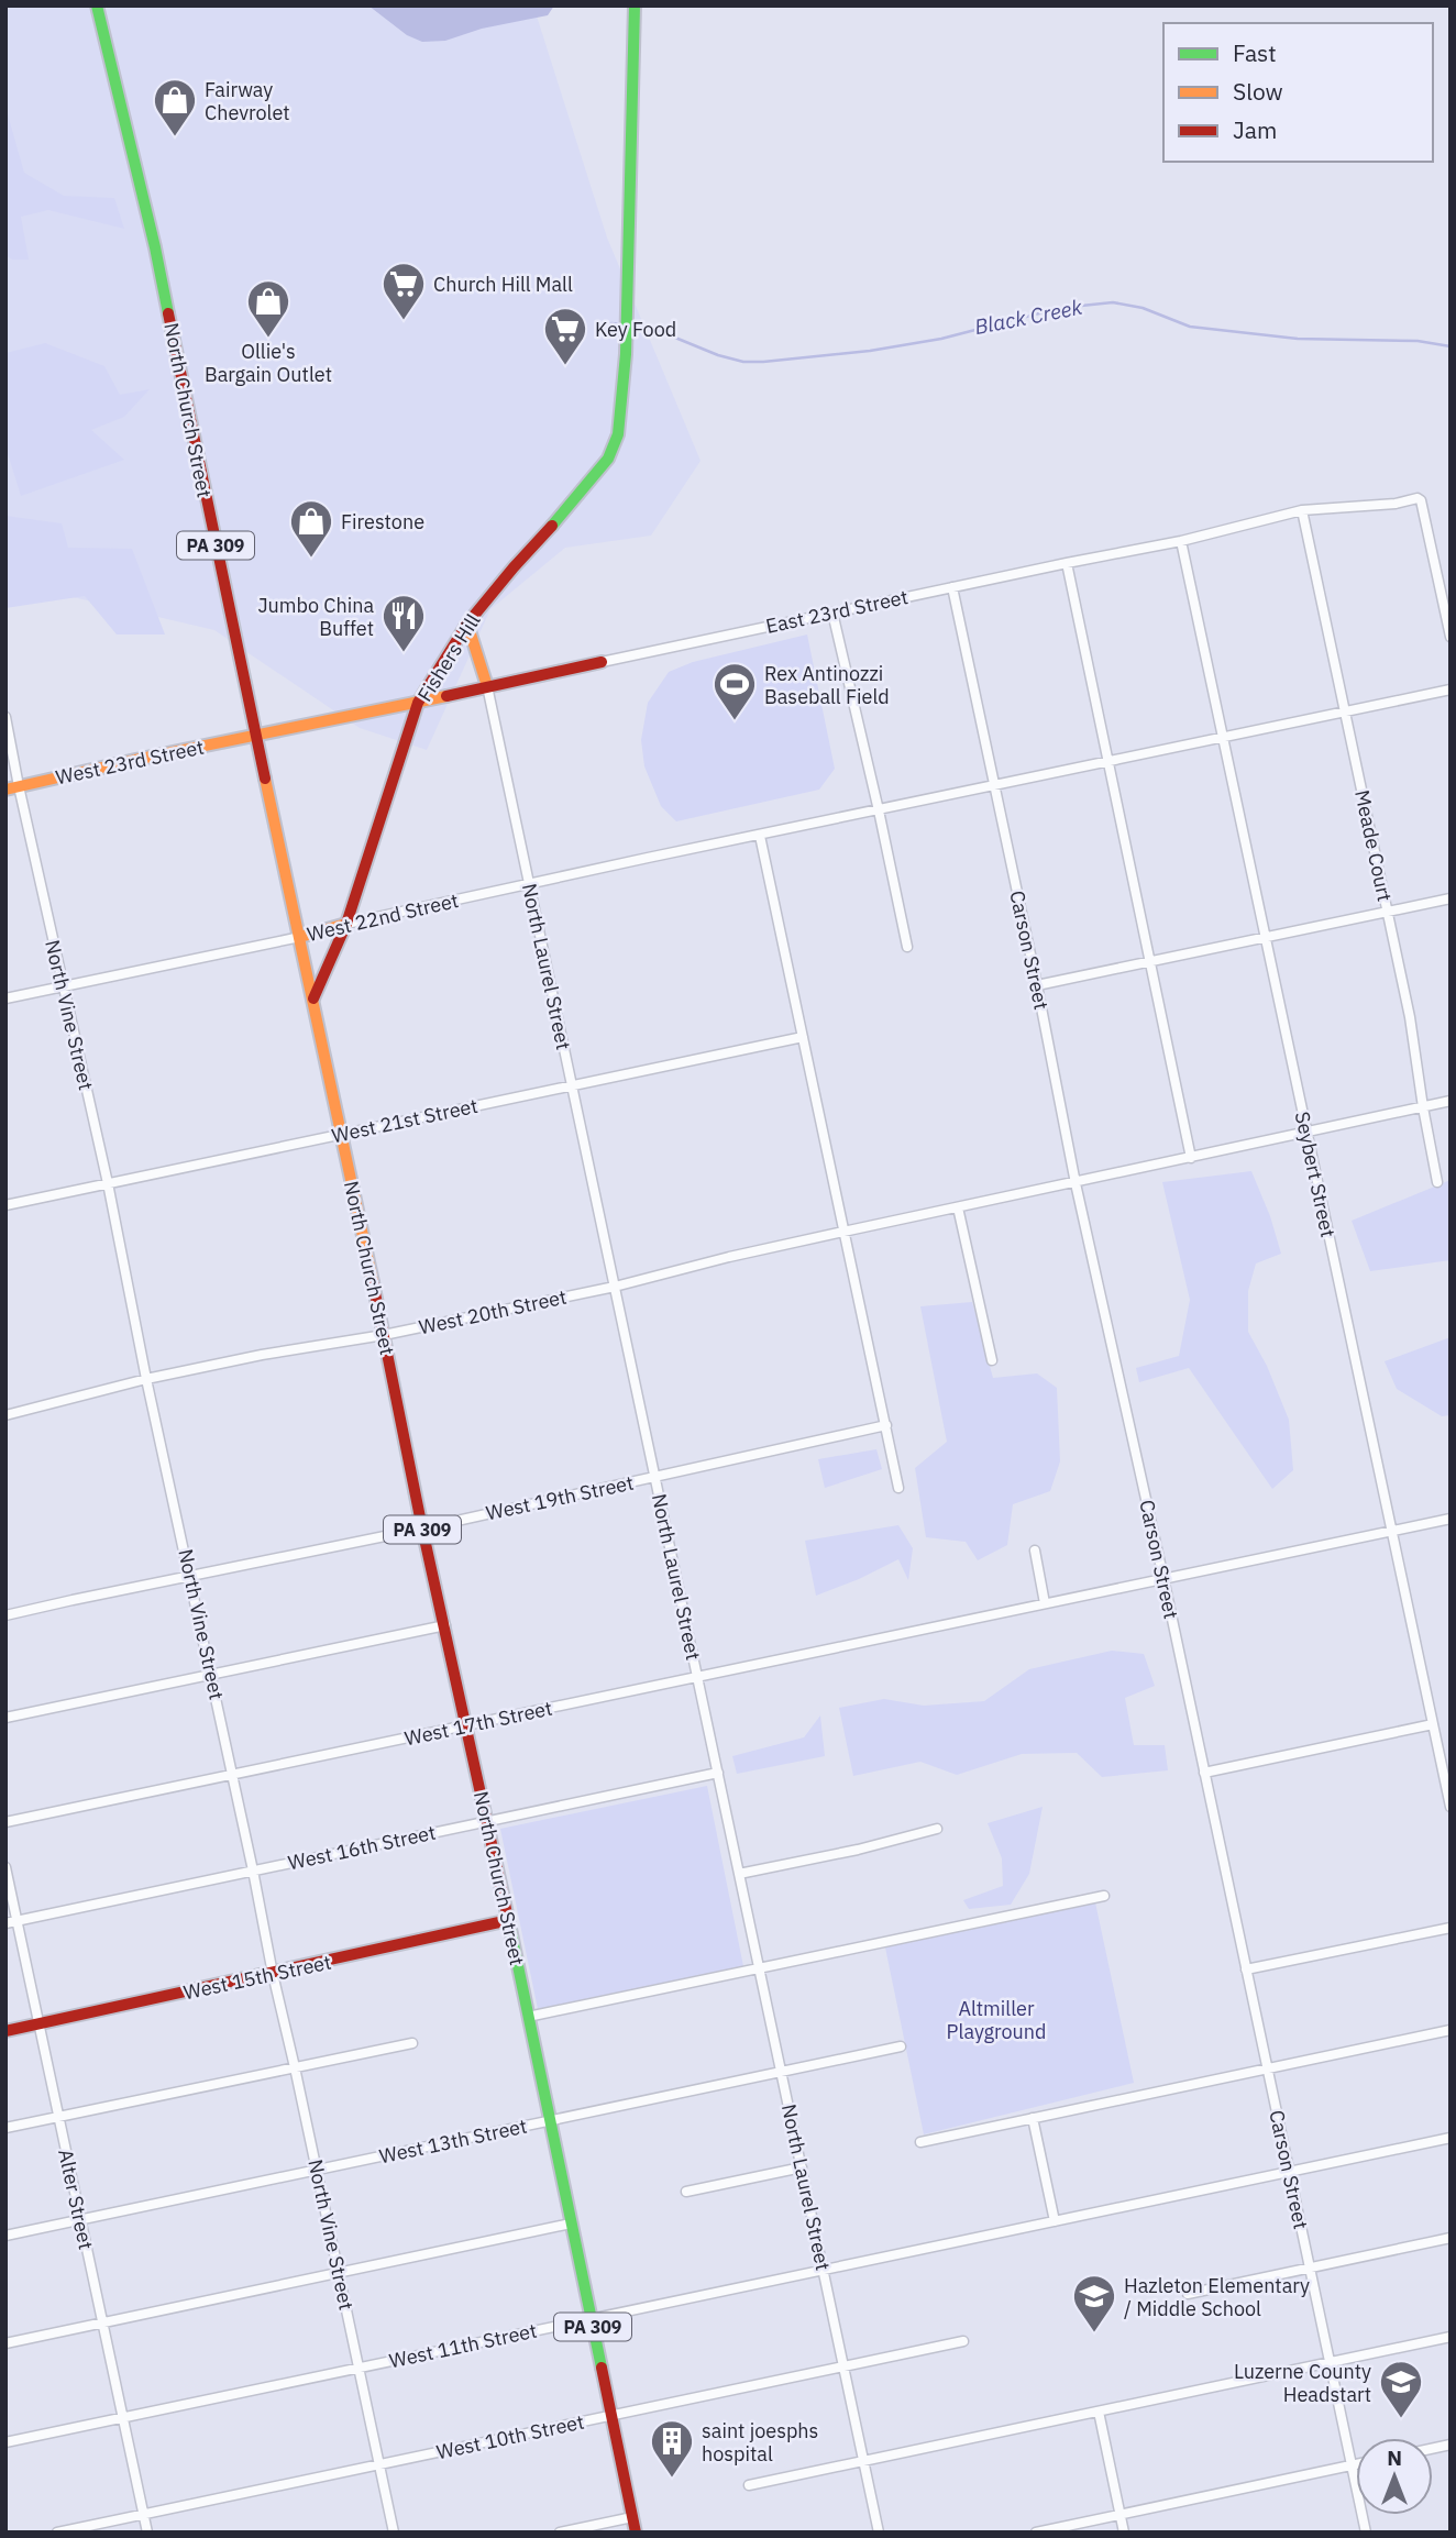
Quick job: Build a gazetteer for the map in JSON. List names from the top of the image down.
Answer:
{
  "streets": {
    "main road": [
      "North Church Street",
      "PA 309",
      "East 23rd Street",
      "Fishers Hill",
      "West 23rd Street",
      "West 22nd Street",
      "North Laurel Street",
      "West 15th Street"
    ],
    "street": [
      "Meade Court",
      "Carson Street",
      "North Vine Street",
      "West 21st Street",
      "Seybert Street",
      "West 20th Street",
      "West 19th Street",
      "West 17th Street",
      "West 16th Street",
      "West 13th Street",
      "Alter Street",
      "West 11th Street",
      "West 10th Street"
    ]
  },
  "crossings": [
    ["North Church Street", "East 23rd Street"],
    ["North Church Street", "Fishers Hill"],
    ["North Church Street", "West 23rd Street"],
    ["North Church Street", "West 22nd Street"],
    ["North Church Street", "West 21st Street"],
    ["North Church Street", "West 20th Street"],
    ["North Church Street", "West 19th Street"],
    ["North Church Street", "West 17th Street"],
    ["North Church Street", "West 16th Street"],
    ["North Church Street", "West 15th Street"],
    ["North Church Street", "West 13th Street"],
    ["North Church Street", "West 11th Street"],
    ["North Church Street", "West 10th Street"],
    ["East 23rd Street", "Fishers Hill"],
    ["East 23rd Street", "West 23rd Street"],
    ["East 23rd Street", "Meade Court"],
    ["East 23rd Street", "Carson Street"],
    ["East 23rd Street", "North Laurel Street"],
    ["East 23rd Street", "Seybert Street"],
    ["Fishers Hill", "West 22nd Street"],
    ["Fishers Hill", "North Laurel Street"],
    ["West 23rd Street", "North Vine Street"],
    ["Meade Court", "West 22nd Street"],
    ["Meade Court", "West 20th Street"],
    ["West 22nd Street", "Carson Street"],
    ["West 22nd Street", "North Laurel Street"],
    ["West 22nd Street", "North Vine Street"],
    ["West 22nd Street", "Seybert Street"],
    ["Carson Street", "West 20th Street"],
    ["Carson Street", "West 17th Street"],
    ["Carson Street", "West 11th Street"],
    ["North Laurel Street", "West 21st Street"],
    ["North Laurel Street", "West 20th Street"],
    ["North Laurel Street", "West 19th Street"],
    ["North Laurel Street", "West 17th Street"],
    ["North Laurel Street", "West 16th Street"],
    ["North Laurel Street", "West 13th Street"],
    ["North Laurel Street", "West 11th Street"],
    ["North Laurel Street", "West 10th Street"],
    ["North Vine Street", "West 21st Street"],
    ["North Vine Street", "West 20th Street"],
    ["North Vine Street", "West 19th Street"],
    ["North Vine Street", "West 17th Street"],
    ["North Vine Street", "West 16th Street"],
    ["North Vine Street", "West 15th Street"],
    ["North Vine Street", "West 13th Street"],
    ["North Vine Street", "West 11th Street"],
    ["North Vine Street", "West 10th Street"],
    ["Seybert Street", "West 20th Street"],
    ["Seybert Street", "West 17th Street"],
    ["West 16th Street", "Alter Street"],
    ["West 15th Street", "Alter Street"],
    ["West 13th Street", "Alter Street"],
    ["Alter Street", "West 11th Street"],
    ["Alter Street", "West 10th Street"]
  ],
  "water": ["Black Creek"],
  "parks": ["Altmiller Playground"],
  "places": {
    "shop": ["Fairway Chevrolet", "Ollie's Bargain Outlet", "Firestone"],
    "supermarket": ["Church Hill Mall", "Key Food"],
    "restaurant": ["Jumbo China Buffet"],
    "sports": ["Rex Antinozzi Baseball Field"],
    "school or university": ["Hazleton Elementary / Middle School", "Luzerne County Headstart"],
    "building": ["saint joesphs hospital"]
  },
  "legend": ["Fast", "Slow", "Jam"],
  "north": "top"
}
